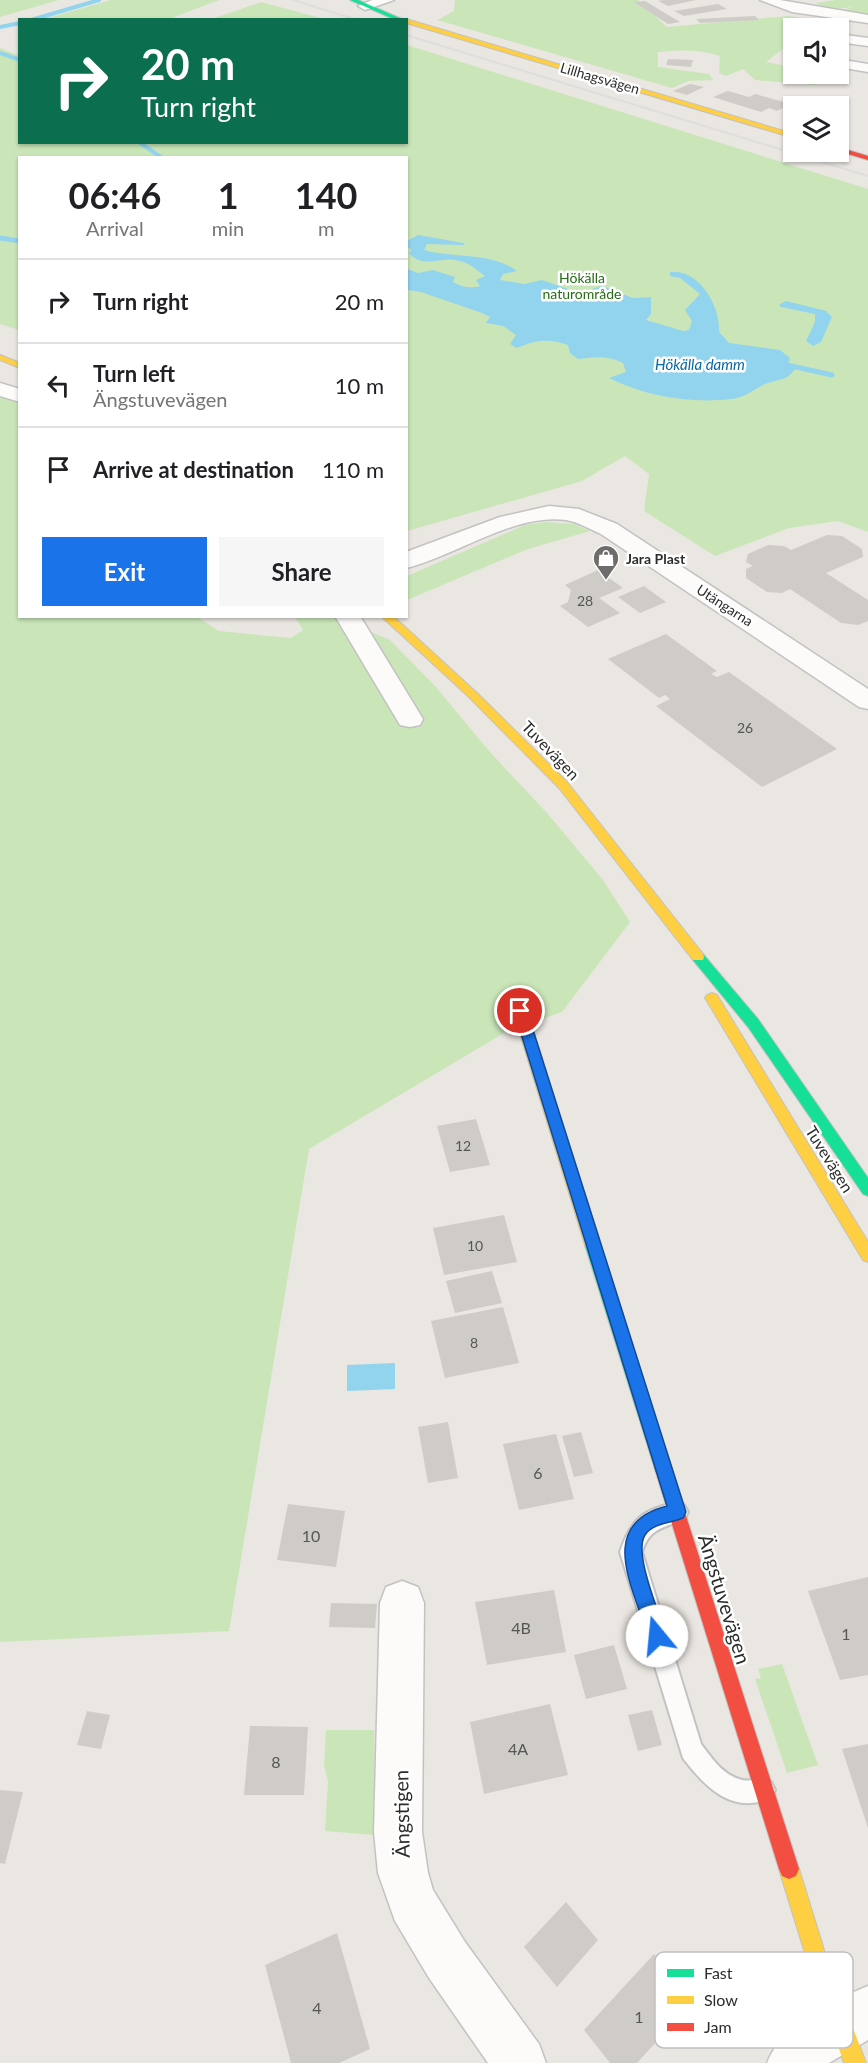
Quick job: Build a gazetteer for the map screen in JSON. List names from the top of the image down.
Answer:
{
  "streets": {
    "street": [
      "Lillhagsvägen",
      "Utängarna",
      "Tuvevägen",
      "Ängstuvevägen",
      "Ängstigen"
    ]
  },
  "water": ["Hökälla damm"],
  "parks": ["Hökälla naturområde"],
  "places": {
    "shop": ["Jara Plast"]
  },
  "house_numbers": [
    "28",
    "26",
    "12",
    "10",
    "8",
    "6",
    "10",
    "4B",
    "1",
    "4A",
    "8",
    "4",
    "1"
  ],
  "legend": ["Fast", "Slow", "Jam"],
  "page": {
    "turn": ["20 m", "Turn right"],
    "eta": [
      "06:46",
      "Arrival",
      "1",
      "min",
      "140",
      "m"
    ],
    "list": [
      {
        "name": "Turn right",
        "value": "20 m"
      },
      {
        "name": "Turn left",
        "note": "Ängstuvevägen",
        "value": "10 m"
      },
      {
        "name": "Arrive at destination",
        "value": "110 m"
      }
    ],
    "buttons": ["Exit", "Share"]
  }
}
